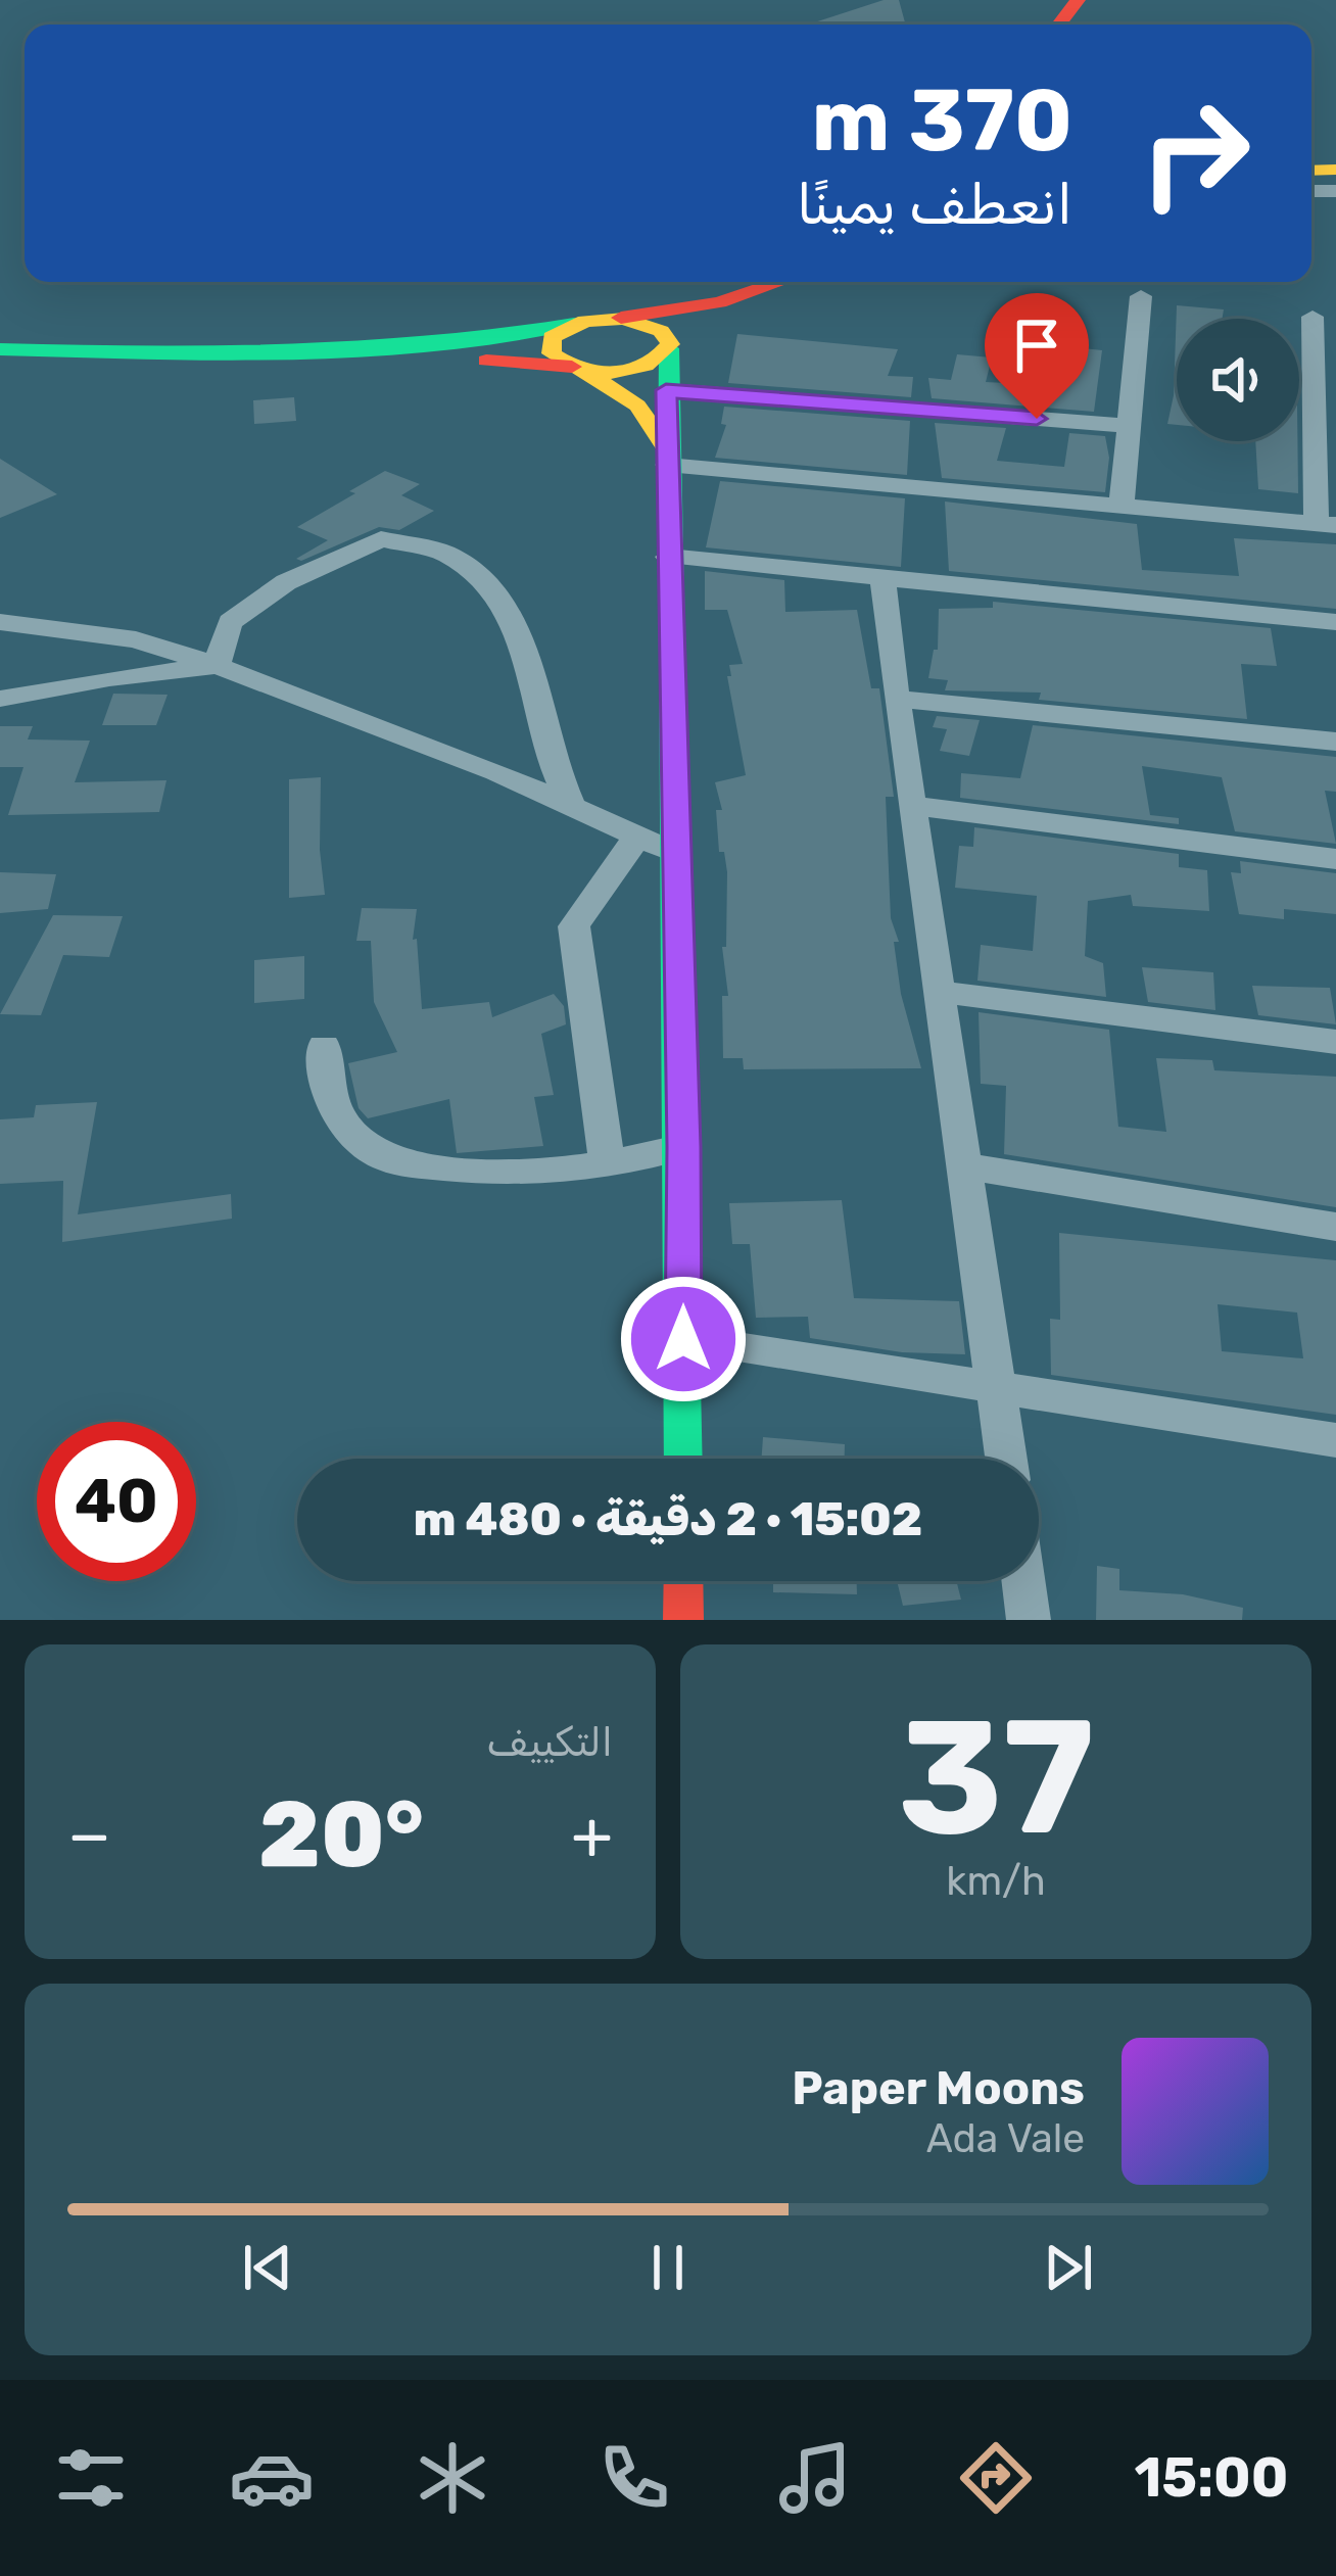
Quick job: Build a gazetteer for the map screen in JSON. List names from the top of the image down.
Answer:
{
  "page": {
    "turn": ["370 m", "انعطف يمينًا"],
    "limit": "40",
    "trip": "15:02 · 2 دقيقة · 480 m",
    "tile": [
      ["37", "km/h"],
      "التكييف"
    ],
    "heat": ["−", "20°", "+"],
    "song": ["Paper Moons", "Ada Vale"],
    "tabs": "15:00"
  }
}
